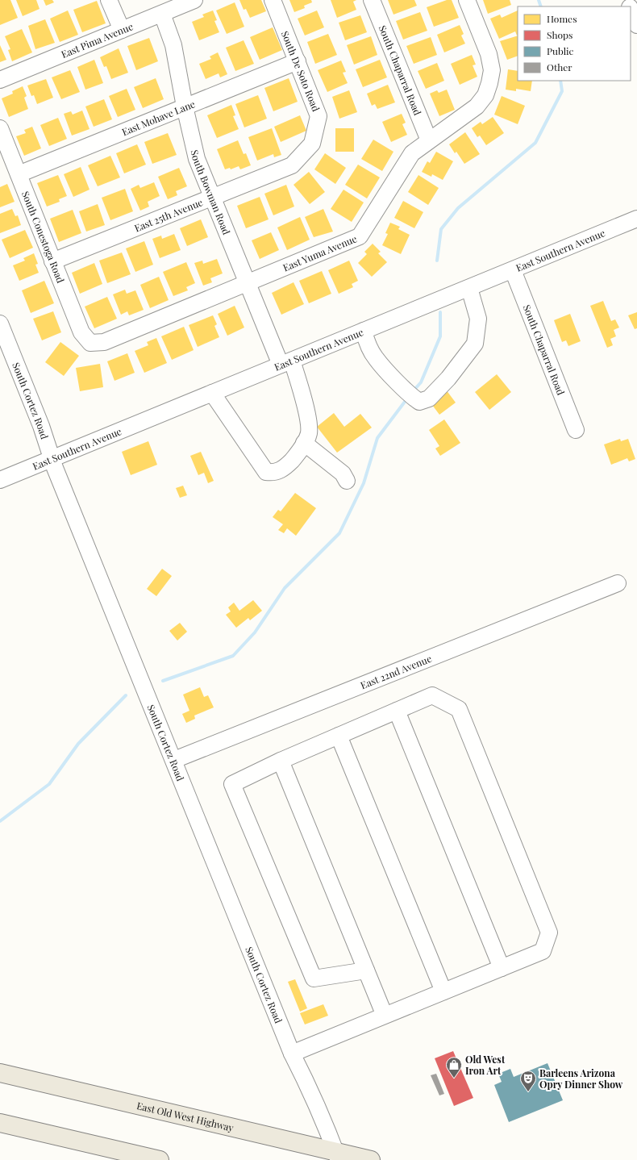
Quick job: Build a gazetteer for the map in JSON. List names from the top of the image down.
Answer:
{
  "streets": {
    "main road": ["East Old West Highway"],
    "street": [
      "East Pima Avenue",
      "South Chaparral Road",
      "South De Soto Road",
      "East Mohave Lane",
      "South Bowman Road",
      "East 25th Avenue",
      "South Conestoga Road",
      "East Southern Avenue",
      "East Yuma Avenue",
      "South Cortez Road",
      "East 22nd Avenue"
    ]
  },
  "crossings": [
    ["East Pima Avenue", "South Bowman Road"],
    ["South Chaparral Road", "East Southern Avenue"],
    ["South Chaparral Road", "East Yuma Avenue"],
    ["South De Soto Road", "East Mohave Lane"],
    ["South De Soto Road", "East 25th Avenue"],
    ["East Mohave Lane", "South Bowman Road"],
    ["East Mohave Lane", "South Conestoga Road"],
    ["South Bowman Road", "East 25th Avenue"],
    ["South Bowman Road", "East Southern Avenue"],
    ["South Bowman Road", "East Yuma Avenue"],
    ["East 25th Avenue", "South Conestoga Road"],
    ["South Conestoga Road", "East Yuma Avenue"],
    ["East Southern Avenue", "South Cortez Road"],
    ["South Cortez Road", "East 22nd Avenue"],
    ["South Cortez Road", "East Old West Highway"]
  ],
  "places": {
    "shop": ["Old West Iron Art"],
    "theatre": ["Barleens Arizona Opry Dinner Show"]
  },
  "legend": [
    "Homes",
    "Shops",
    "Public",
    "Other"
  ]
}
